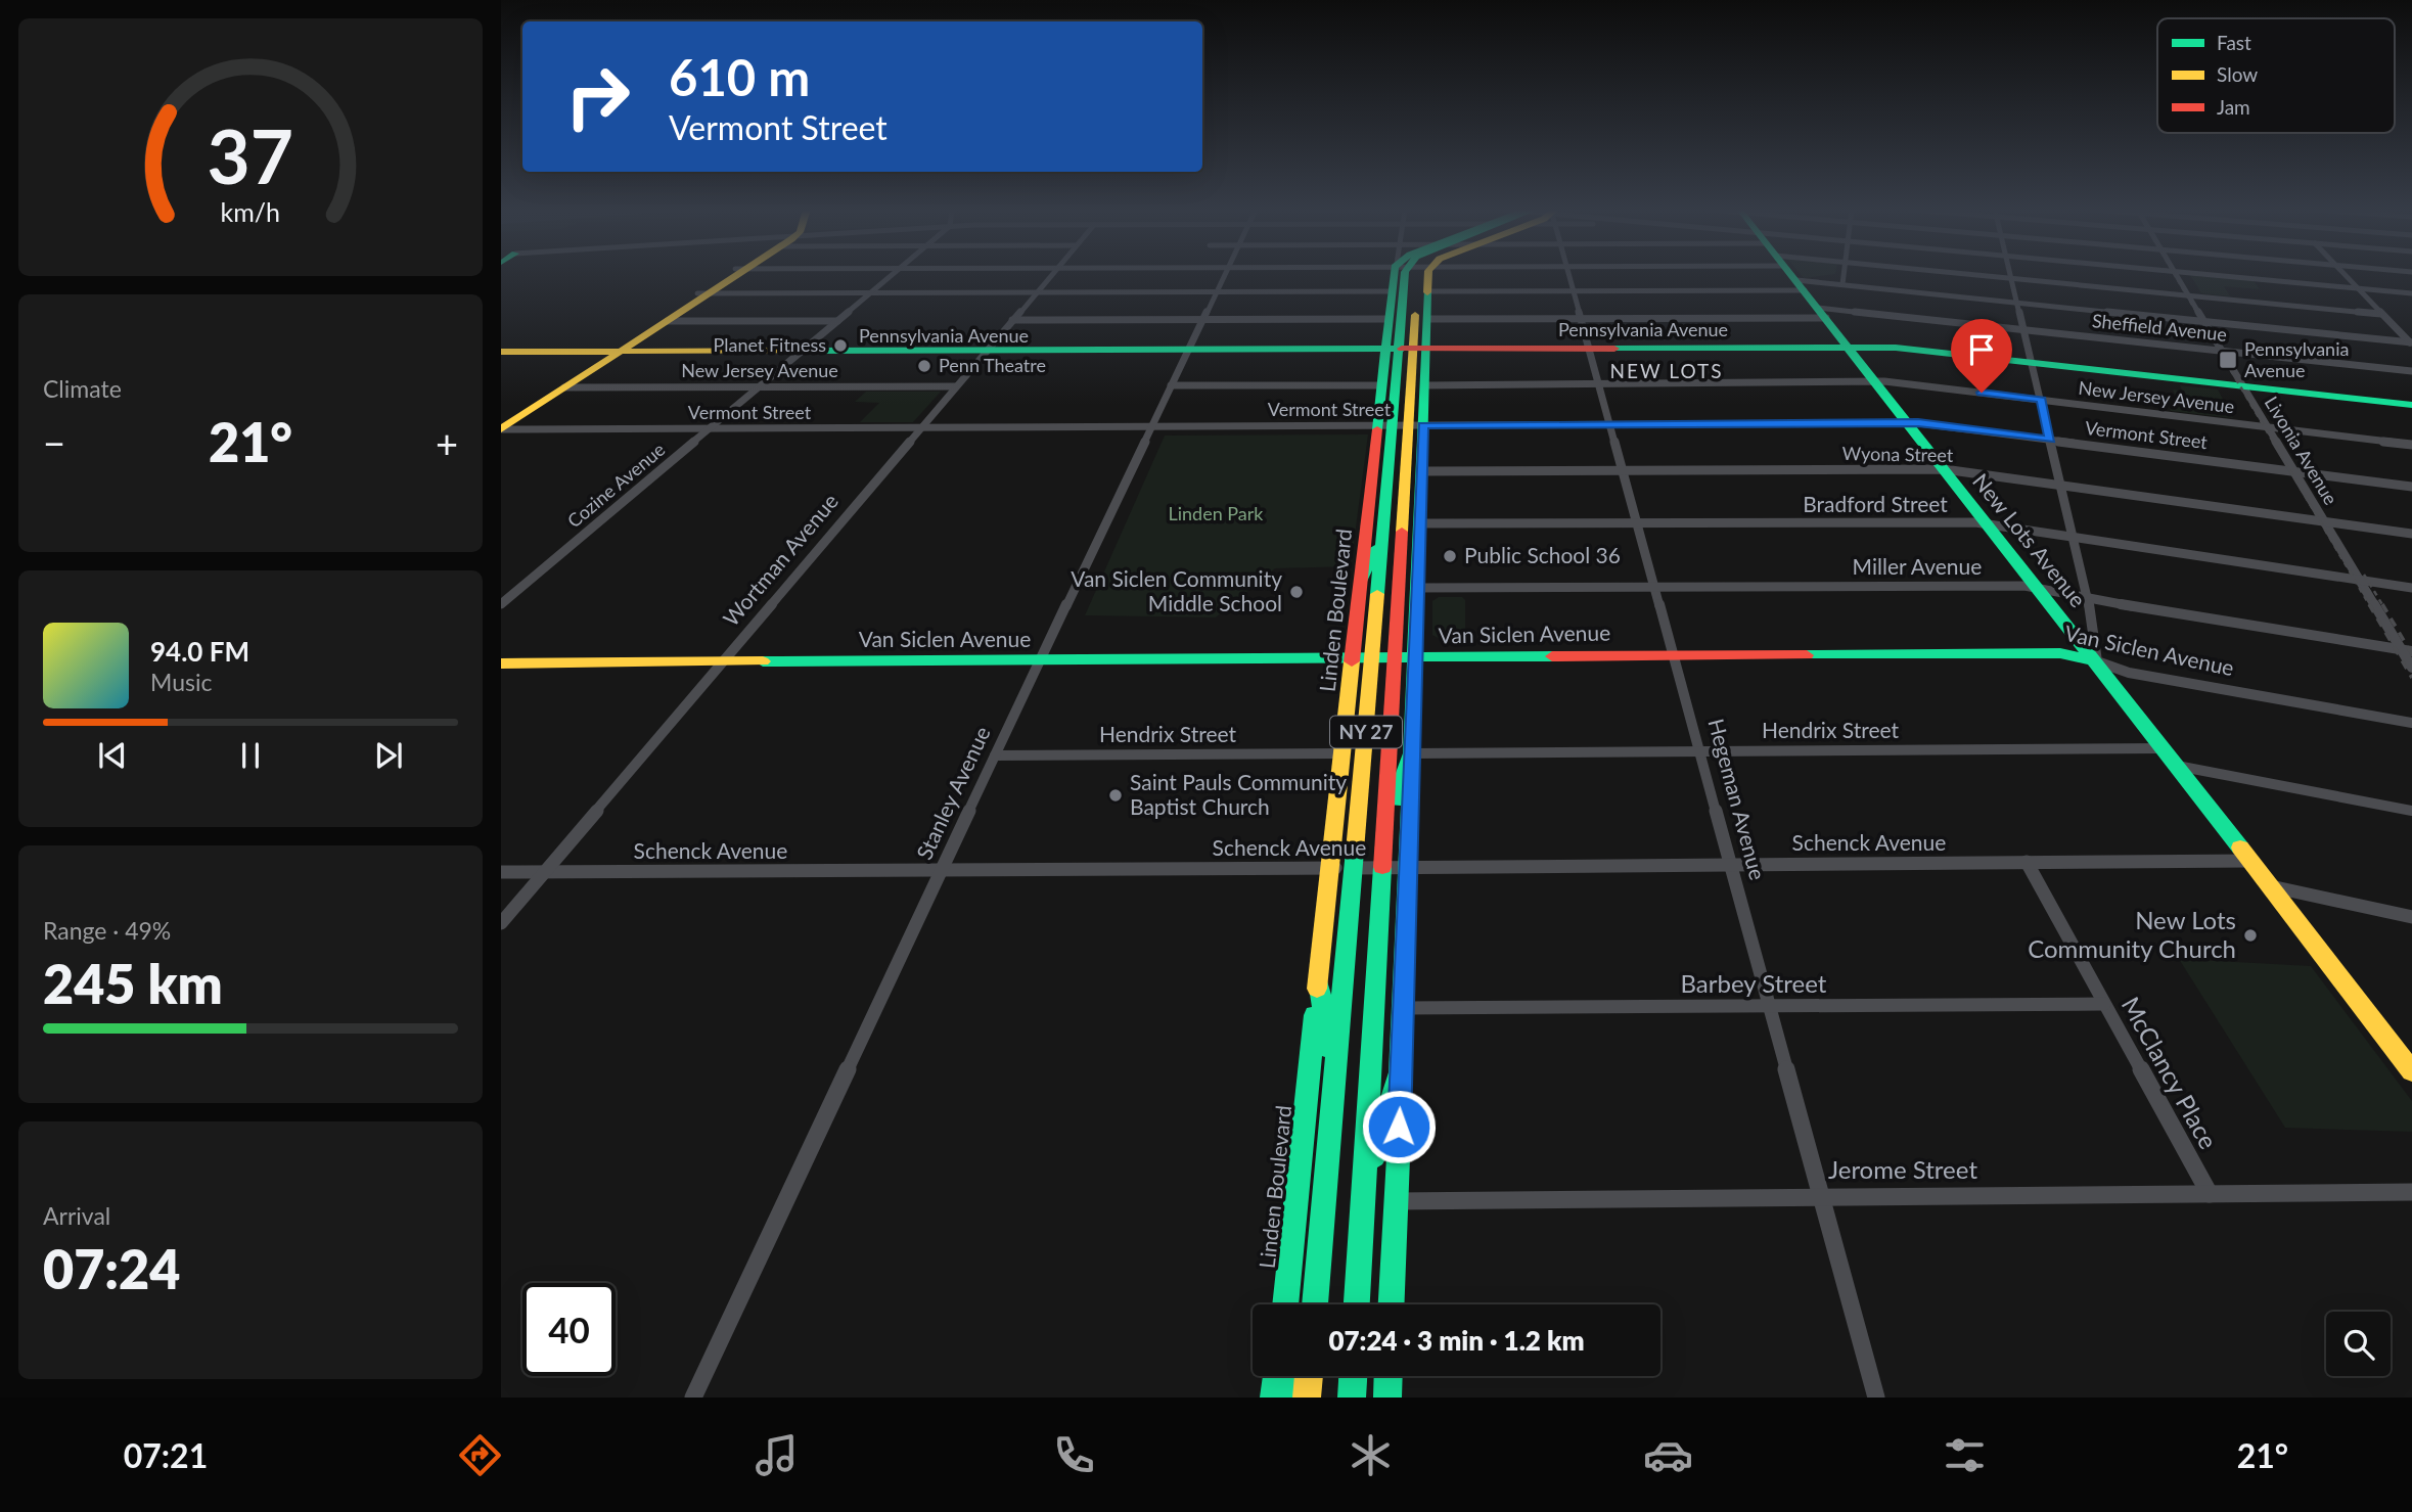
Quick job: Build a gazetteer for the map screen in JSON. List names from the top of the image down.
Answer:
{
  "streets": {
    "main road": [
      "Pennsylvania Avenue",
      "New Lots Avenue",
      "Linden Boulevard",
      "Van Siclen Avenue",
      "NY 27"
    ],
    "street": [
      "Sheffield Avenue",
      "New Jersey Avenue",
      "Vermont Street",
      "Livonia Avenue",
      "Wyona Street",
      "Cozine Avenue",
      "Bradford Street",
      "Wortman Avenue",
      "Miller Avenue",
      "Hendrix Street",
      "Stanley Avenue",
      "Hegeman Avenue",
      "Schenck Avenue",
      "Barbey Street",
      "McClancy Place",
      "Jerome Street"
    ]
  },
  "crossings": [
    ["Sheffield Avenue", "Livonia Avenue"],
    ["Sheffield Avenue", "New Lots Avenue"],
    ["Sheffield Avenue", "Linden Boulevard"],
    ["Sheffield Avenue", "Hegeman Avenue"],
    ["Pennsylvania Avenue", "Livonia Avenue"],
    ["Pennsylvania Avenue", "Cozine Avenue"],
    ["Pennsylvania Avenue", "New Lots Avenue"],
    ["Pennsylvania Avenue", "Wortman Avenue"],
    ["Pennsylvania Avenue", "Linden Boulevard"],
    ["Pennsylvania Avenue", "Stanley Avenue"],
    ["Pennsylvania Avenue", "Hegeman Avenue"],
    ["New Jersey Avenue", "Livonia Avenue"],
    ["New Jersey Avenue", "Cozine Avenue"],
    ["New Jersey Avenue", "New Lots Avenue"],
    ["New Jersey Avenue", "Wortman Avenue"],
    ["New Jersey Avenue", "Linden Boulevard"],
    ["New Jersey Avenue", "Hegeman Avenue"],
    ["Vermont Street", "Livonia Avenue"],
    ["Vermont Street", "Cozine Avenue"],
    ["Vermont Street", "New Lots Avenue"],
    ["Vermont Street", "Wortman Avenue"],
    ["Vermont Street", "Linden Boulevard"],
    ["Vermont Street", "Stanley Avenue"],
    ["Vermont Street", "Hegeman Avenue"],
    ["Livonia Avenue", "Wyona Street"],
    ["Livonia Avenue", "Bradford Street"],
    ["Livonia Avenue", "Miller Avenue"],
    ["Wyona Street", "New Lots Avenue"],
    ["Wyona Street", "Linden Boulevard"],
    ["Wyona Street", "Hegeman Avenue"],
    ["Bradford Street", "New Lots Avenue"],
    ["Bradford Street", "Linden Boulevard"],
    ["Bradford Street", "Hegeman Avenue"],
    ["New Lots Avenue", "Miller Avenue"],
    ["New Lots Avenue", "Van Siclen Avenue"],
    ["New Lots Avenue", "Hendrix Street"],
    ["New Lots Avenue", "Schenck Avenue"],
    ["Wortman Avenue", "Van Siclen Avenue"],
    ["Wortman Avenue", "Schenck Avenue"],
    ["Miller Avenue", "Linden Boulevard"],
    ["Miller Avenue", "Hegeman Avenue"],
    ["Linden Boulevard", "Van Siclen Avenue"],
    ["Linden Boulevard", "Hendrix Street"],
    ["Linden Boulevard", "Schenck Avenue"],
    ["Linden Boulevard", "Barbey Street"],
    ["Linden Boulevard", "Jerome Street"],
    ["Van Siclen Avenue", "Stanley Avenue"],
    ["Van Siclen Avenue", "Hegeman Avenue"],
    ["Hendrix Street", "Stanley Avenue"],
    ["Hendrix Street", "Hegeman Avenue"],
    ["Stanley Avenue", "Schenck Avenue"],
    ["Hegeman Avenue", "Schenck Avenue"],
    ["Hegeman Avenue", "Barbey Street"],
    ["Hegeman Avenue", "Jerome Street"],
    ["Schenck Avenue", "McClancy Place"],
    ["Barbey Street", "McClancy Place"],
    ["McClancy Place", "Jerome Street"]
  ],
  "districts": ["NEW LOTS"],
  "parks": ["Linden Park"],
  "places": {
    "other": [
      "Planet Fitness",
      "Penn Theatre",
      "Public School 36",
      "Van Siclen Community Middle School",
      "Saint Pauls Community Baptist Church",
      "New Lots Community Church"
    ],
    "transit": ["Pennsylvania Avenue"]
  },
  "legend": ["Fast", "Slow", "Jam"],
  "page": {
    "turn": ["610 m", "Vermont Street"],
    "tile": [
      "Climate",
      ["Range · 49%", "245 km"],
      ["Arrival", "07:24"]
    ],
    "heat": ["−", "21°", "+"],
    "song": ["94.0 FM", "Music"],
    "limit": "40",
    "trip": "07:24 · 3 min · 1.2 km",
    "tabs": ["07:21", "21°"],
    "gauge": ["37", "km/h"]
  }
}
